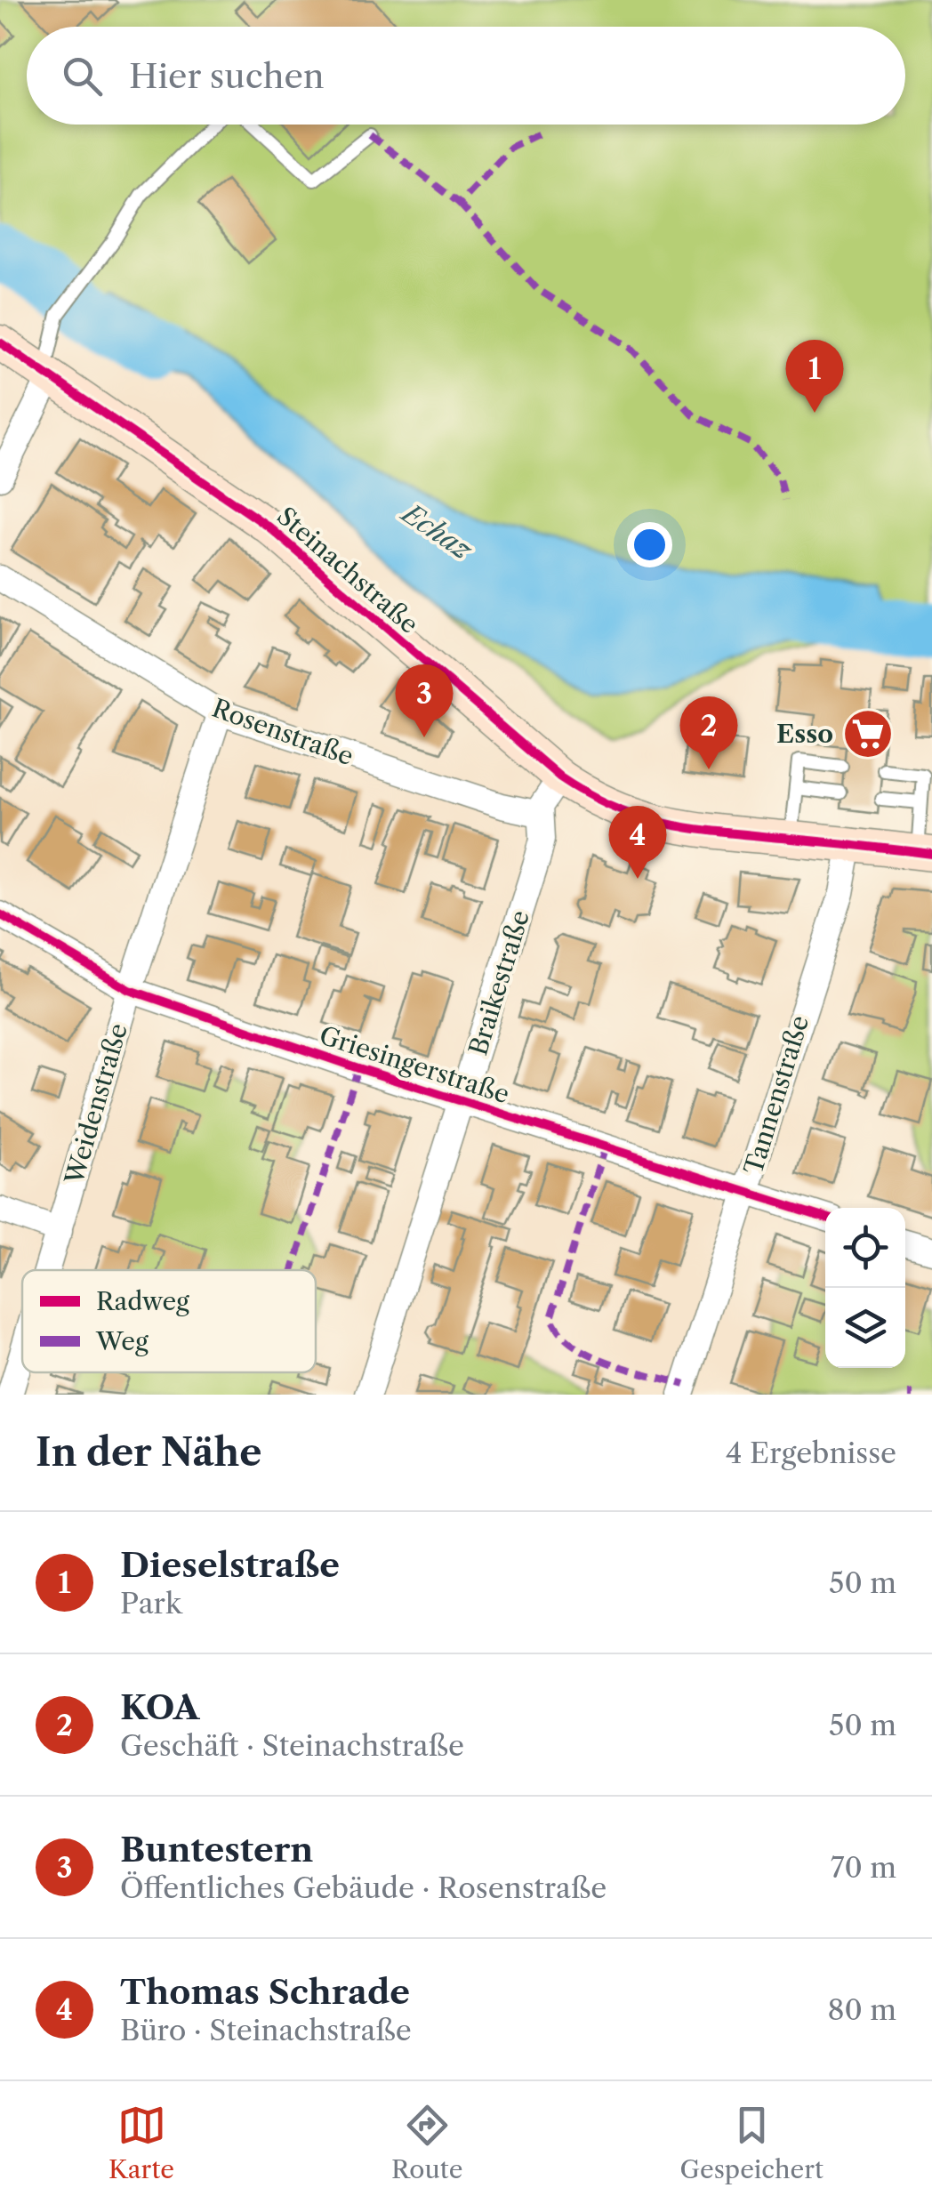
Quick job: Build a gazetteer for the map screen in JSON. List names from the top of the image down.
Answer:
{
  "streets": {
    "main road": ["Steinachstraße"],
    "street": [
      "Rosenstraße",
      "Braikestraße",
      "Griesingerstraße",
      "Tannenstraße",
      "Weidenstraße"
    ]
  },
  "crossings": [
    ["Steinachstraße", "Braikestraße"],
    ["Steinachstraße", "Tannenstraße"],
    ["Rosenstraße", "Braikestraße"],
    ["Rosenstraße", "Weidenstraße"],
    ["Braikestraße", "Griesingerstraße"],
    ["Griesingerstraße", "Tannenstraße"],
    ["Griesingerstraße", "Weidenstraße"]
  ],
  "water": ["Echaz"],
  "places": {
    "supermarket": ["Esso"]
  },
  "legend": ["Radweg", "Weg"],
  "page": {
    "search": "Hier suchen",
    "pins": [
      "1",
      "3",
      "2",
      "4"
    ],
    "heading": ["In der Nähe", "4 Ergebnisse"],
    "list": [
      {
        "mark": "1",
        "name": "Dieselstraße",
        "note": "Park",
        "value": "50 m"
      },
      {
        "mark": "2",
        "name": "KOA",
        "note": "Geschäft · Steinachstraße",
        "value": "50 m"
      },
      {
        "mark": "3",
        "name": "Buntestern",
        "note": "Öffentliches Gebäude · Rosenstraße",
        "value": "70 m"
      },
      {
        "mark": "4",
        "name": "Thomas Schrade",
        "note": "Büro · Steinachstraße",
        "value": "80 m"
      }
    ],
    "nav": ["Karte", "Route", "Gespeichert"]
  }
}
